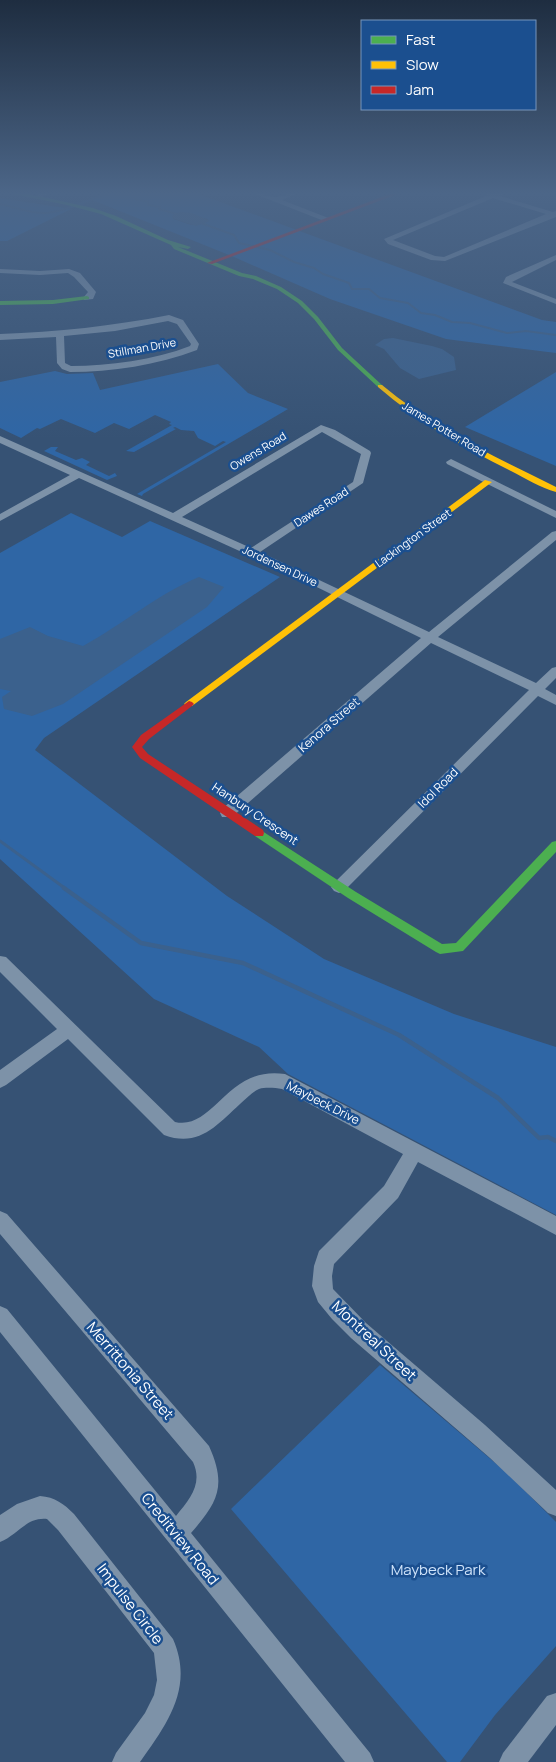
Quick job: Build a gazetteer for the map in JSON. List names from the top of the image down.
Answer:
{
  "streets": {
    "street": [
      "Stillman Drive",
      "James Potter Road",
      "Owens Road",
      "Dawes Road",
      "Lackington Street",
      "Jordensen Drive",
      "Kenora Street",
      "Idol Road",
      "Hanbury Crescent",
      "Maybeck Drive",
      "Montreal Street",
      "Merrittonia Street",
      "Creditview Road",
      "Impulse Circle"
    ]
  },
  "crossings": [
    ["Owens Road", "Dawes Road"],
    ["Owens Road", "Jordensen Drive"],
    ["Dawes Road", "Jordensen Drive"],
    ["Lackington Street", "Jordensen Drive"],
    ["Lackington Street", "Hanbury Crescent"],
    ["Jordensen Drive", "Kenora Street"],
    ["Jordensen Drive", "Idol Road"],
    ["Jordensen Drive", "Hanbury Crescent"],
    ["Kenora Street", "Hanbury Crescent"],
    ["Idol Road", "Hanbury Crescent"],
    ["Maybeck Drive", "Montreal Street"],
    ["Merrittonia Street", "Creditview Road"]
  ],
  "parks": ["Maybeck Park"],
  "legend": ["Fast", "Slow", "Jam"]
}
